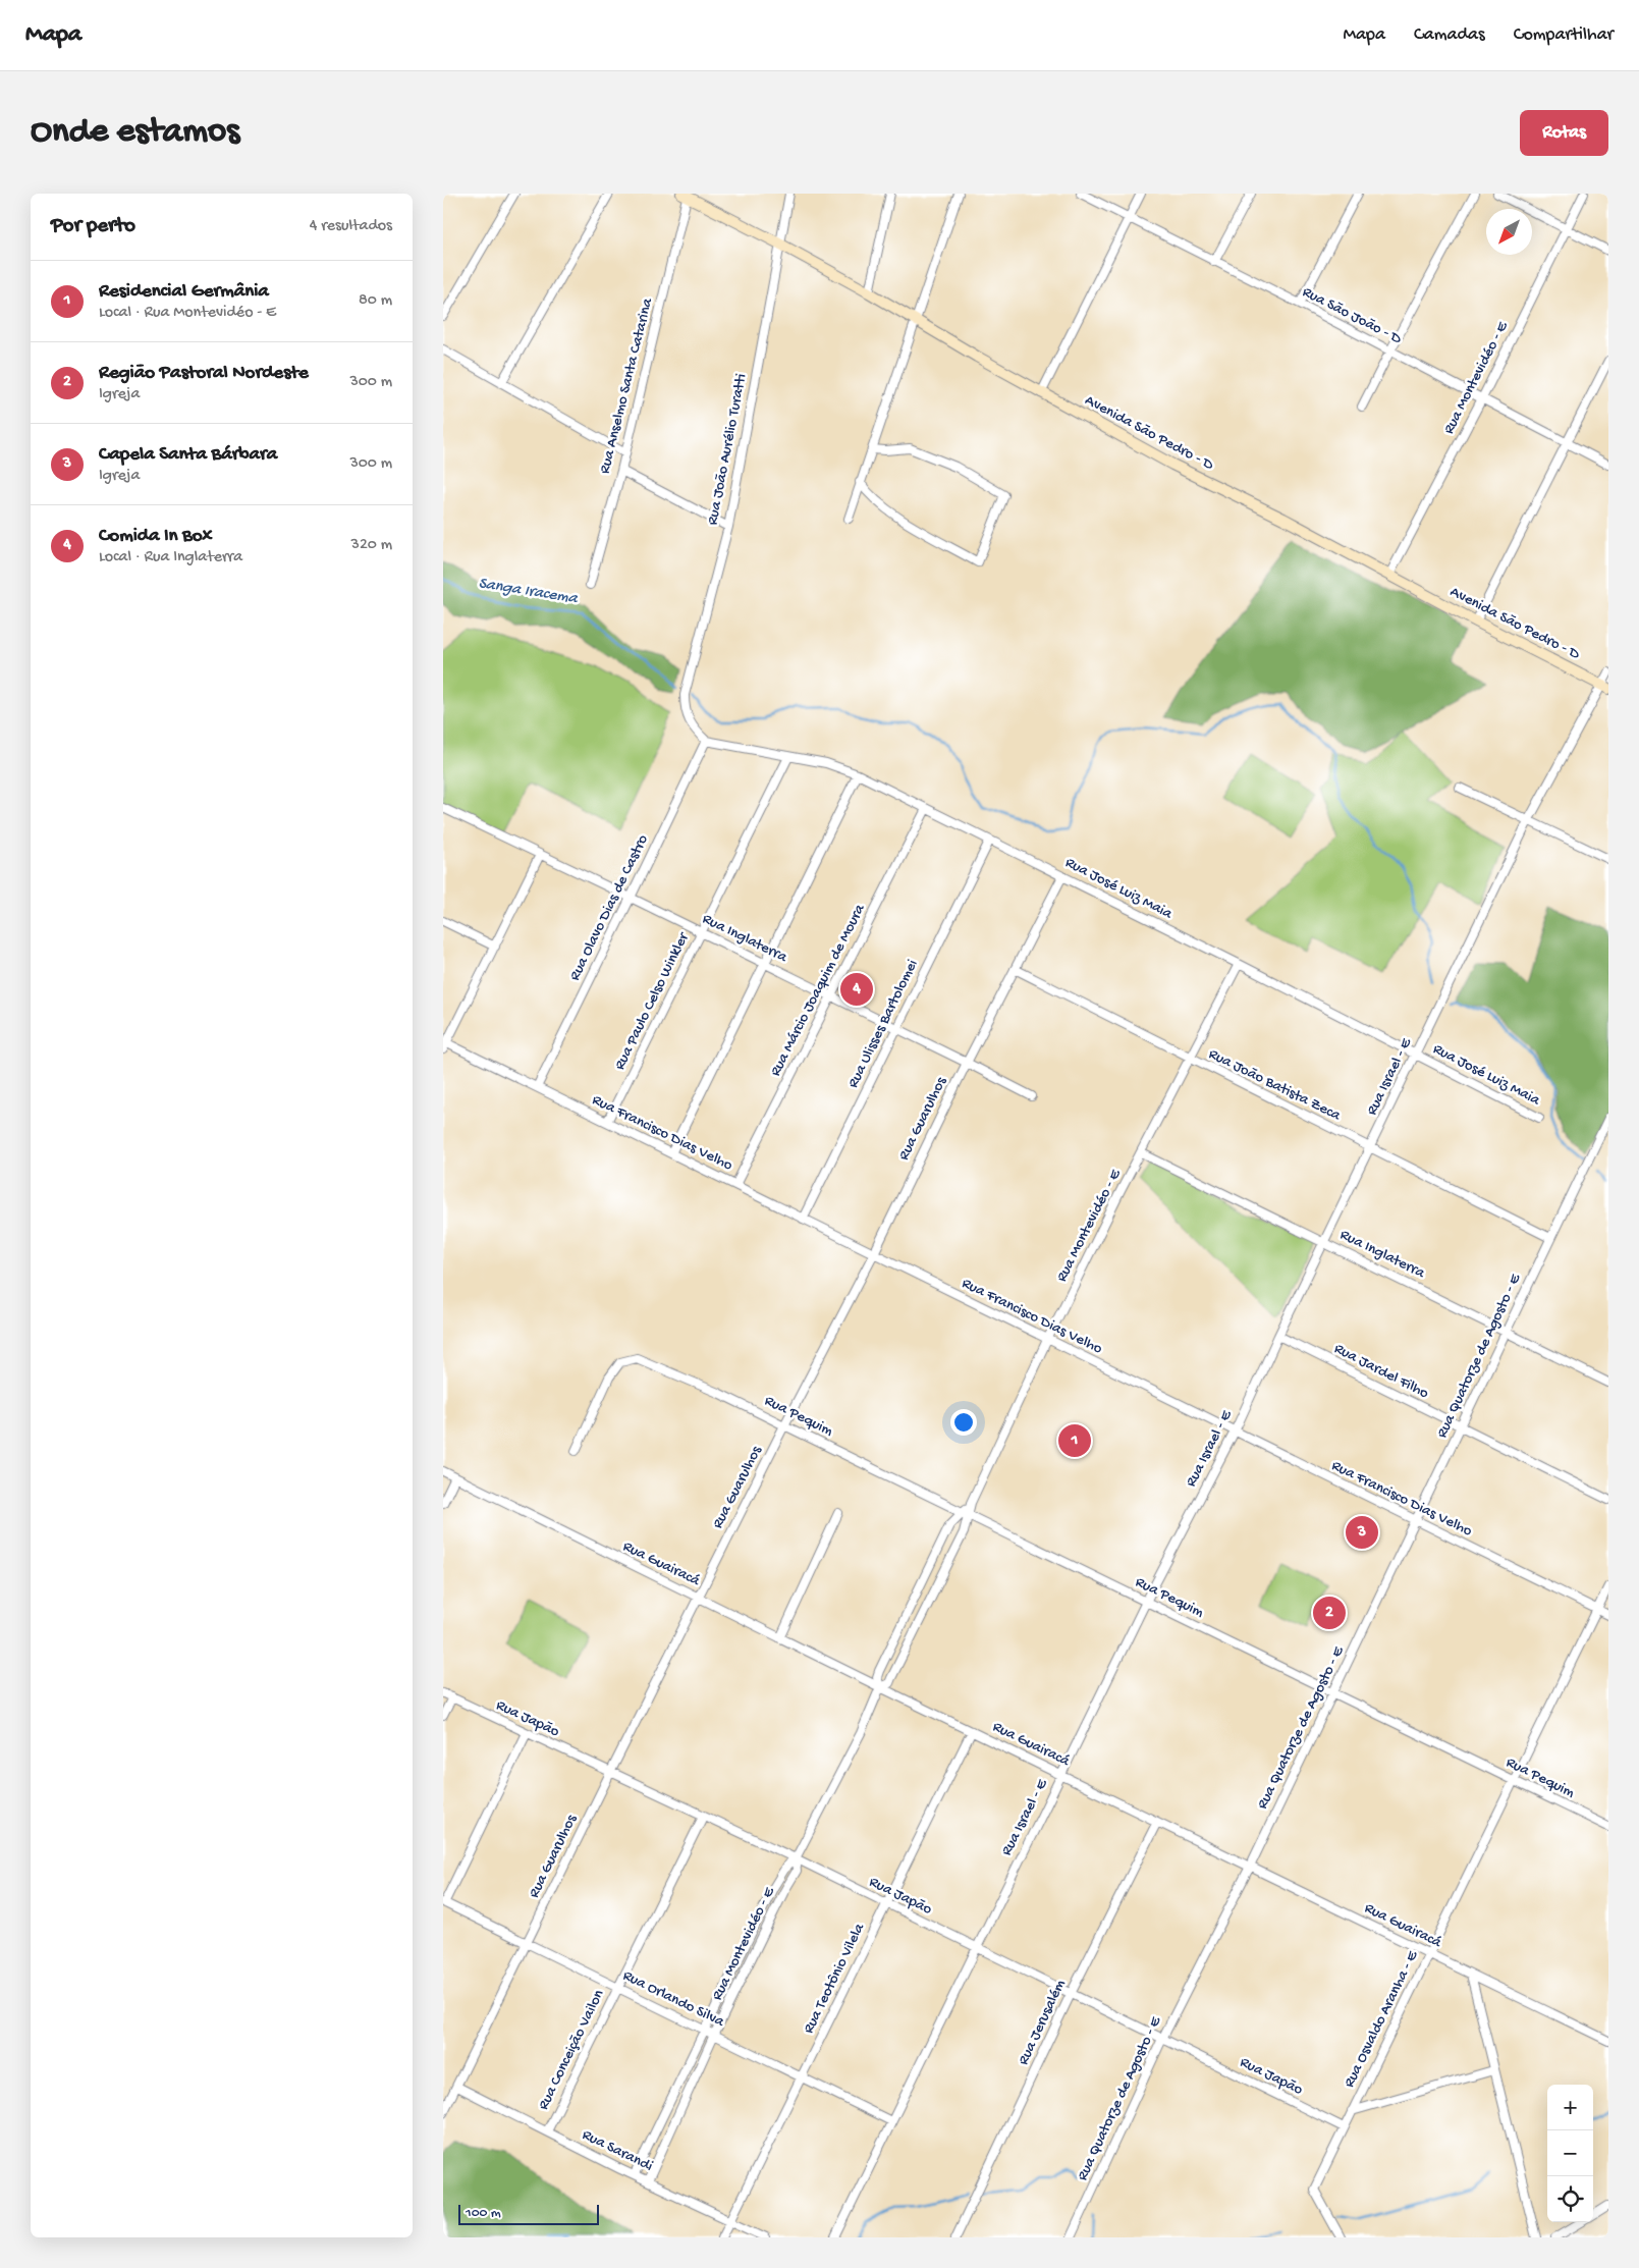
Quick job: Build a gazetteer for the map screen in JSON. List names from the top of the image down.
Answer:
{
  "streets": {
    "street": [
      "Rua São João - D",
      "Rua Montevidéo - E",
      "Rua Anselmo Santa Catarina",
      "Avenida São Pedro - D",
      "Rua João Aurélio Turatti",
      "Rua José Luiz Maia",
      "Rua Olavo Dias de Castro",
      "Rua Inglaterra",
      "Rua Márcio Joaquim de Moura",
      "Rua Paulo Celso Winkler",
      "Rua Ulisses Bartolomei",
      "Rua Israel - E",
      "Rua João Batista Zeca",
      "Rua Guarulhos",
      "Rua Francisco Dias Velho",
      "Rua Quatorze de Agosto - E",
      "Rua Jardel Filho",
      "Rua Pequim",
      "Rua Guairacá",
      "Rua Japão",
      "Rua Teotônio Vilela",
      "Rua Orlando Silva",
      "Rua Osvaldo Aranha - E",
      "Rua Jerusalém",
      "Rua Conceição Vailon",
      "Rua Sarandi"
    ]
  },
  "crossings": [
    ["Rua São João - D", "Rua Montevidéo - E"],
    ["Rua Montevidéo - E", "Avenida São Pedro - D"],
    ["Rua Montevidéo - E", "Rua José Luiz Maia"],
    ["Rua Montevidéo - E", "Rua Inglaterra"],
    ["Rua Montevidéo - E", "Rua João Batista Zeca"],
    ["Rua Montevidéo - E", "Rua Francisco Dias Velho"],
    ["Rua Montevidéo - E", "Rua Pequim"],
    ["Rua Montevidéo - E", "Rua Guairacá"],
    ["Rua Montevidéo - E", "Rua Japão"],
    ["Rua Montevidéo - E", "Rua Orlando Silva"],
    ["Rua Montevidéo - E", "Rua Sarandi"],
    ["Rua Anselmo Santa Catarina", "Avenida São Pedro - D"],
    ["Avenida São Pedro - D", "Rua João Aurélio Turatti"],
    ["Avenida São Pedro - D", "Rua Israel - E"],
    ["Rua João Aurélio Turatti", "Rua José Luiz Maia"],
    ["Rua João Aurélio Turatti", "Rua Olavo Dias de Castro"],
    ["Rua José Luiz Maia", "Rua Olavo Dias de Castro"],
    ["Rua José Luiz Maia", "Rua Márcio Joaquim de Moura"],
    ["Rua José Luiz Maia", "Rua Paulo Celso Winkler"],
    ["Rua José Luiz Maia", "Rua Ulisses Bartolomei"],
    ["Rua José Luiz Maia", "Rua Israel - E"],
    ["Rua José Luiz Maia", "Rua Guarulhos"],
    ["Rua Olavo Dias de Castro", "Rua Inglaterra"],
    ["Rua Olavo Dias de Castro", "Rua Francisco Dias Velho"],
    ["Rua Inglaterra", "Rua Márcio Joaquim de Moura"],
    ["Rua Inglaterra", "Rua Paulo Celso Winkler"],
    ["Rua Inglaterra", "Rua Ulisses Bartolomei"],
    ["Rua Inglaterra", "Rua Israel - E"],
    ["Rua Inglaterra", "Rua Guarulhos"],
    ["Rua Inglaterra", "Rua Quatorze de Agosto - E"],
    ["Rua Márcio Joaquim de Moura", "Rua Francisco Dias Velho"],
    ["Rua Paulo Celso Winkler", "Rua Francisco Dias Velho"],
    ["Rua Ulisses Bartolomei", "Rua Francisco Dias Velho"],
    ["Rua Israel - E", "Rua João Batista Zeca"],
    ["Rua Israel - E", "Rua Francisco Dias Velho"],
    ["Rua Israel - E", "Rua Jardel Filho"],
    ["Rua Israel - E", "Rua Pequim"],
    ["Rua Israel - E", "Rua Guairacá"],
    ["Rua Israel - E", "Rua Japão"],
    ["Rua Israel - E", "Rua Orlando Silva"],
    ["Rua João Batista Zeca", "Rua Guarulhos"],
    ["Rua João Batista Zeca", "Rua Quatorze de Agosto - E"],
    ["Rua Guarulhos", "Rua Francisco Dias Velho"],
    ["Rua Guarulhos", "Rua Pequim"],
    ["Rua Guarulhos", "Rua Guairacá"],
    ["Rua Guarulhos", "Rua Japão"],
    ["Rua Guarulhos", "Rua Orlando Silva"],
    ["Rua Guarulhos", "Rua Sarandi"],
    ["Rua Francisco Dias Velho", "Rua Quatorze de Agosto - E"],
    ["Rua Francisco Dias Velho", "Rua Osvaldo Aranha - E"],
    ["Rua Quatorze de Agosto - E", "Rua Jardel Filho"],
    ["Rua Quatorze de Agosto - E", "Rua Pequim"],
    ["Rua Quatorze de Agosto - E", "Rua Guairacá"],
    ["Rua Quatorze de Agosto - E", "Rua Japão"],
    ["Rua Pequim", "Rua Osvaldo Aranha - E"],
    ["Rua Guairacá", "Rua Teotônio Vilela"],
    ["Rua Guairacá", "Rua Osvaldo Aranha - E"],
    ["Rua Guairacá", "Rua Jerusalém"],
    ["Rua Japão", "Rua Teotônio Vilela"],
    ["Rua Japão", "Rua Osvaldo Aranha - E"],
    ["Rua Japão", "Rua Jerusalém"],
    ["Rua Japão", "Rua Conceição Vailon"],
    ["Rua Teotônio Vilela", "Rua Orlando Silva"],
    ["Rua Teotônio Vilela", "Rua Sarandi"],
    ["Rua Orlando Silva", "Rua Conceição Vailon"],
    ["Rua Conceição Vailon", "Rua Sarandi"]
  ],
  "water": ["Sanga Iracema"],
  "scale_bar": "100 m",
  "north": "bottom left",
  "page": {
    "header": "Mapa",
    "nav": ["Mapa", "Camadas", "Compartilhar"],
    "buttons": "Rotas",
    "title": "Onde estamos",
    "heading": ["Por perto", "4 resultados"],
    "list": [
      {
        "mark": "1",
        "name": "Residencial Germânia",
        "note": "Local · Rua Montevidéo - E",
        "value": "80 m"
      },
      {
        "mark": "2",
        "name": "Região Pastoral Nordeste",
        "note": "Igreja",
        "value": "300 m"
      },
      {
        "mark": "3",
        "name": "Capela Santa Bárbara",
        "note": "Igreja",
        "value": "300 m"
      },
      {
        "mark": "4",
        "name": "Comida In Box",
        "note": "Local · Rua Inglaterra",
        "value": "320 m"
      }
    ],
    "pins": [
      "4",
      "1",
      "3",
      "2"
    ],
    "map_buttons": ["+", "−"],
    "scale": "100 m"
  }
}
